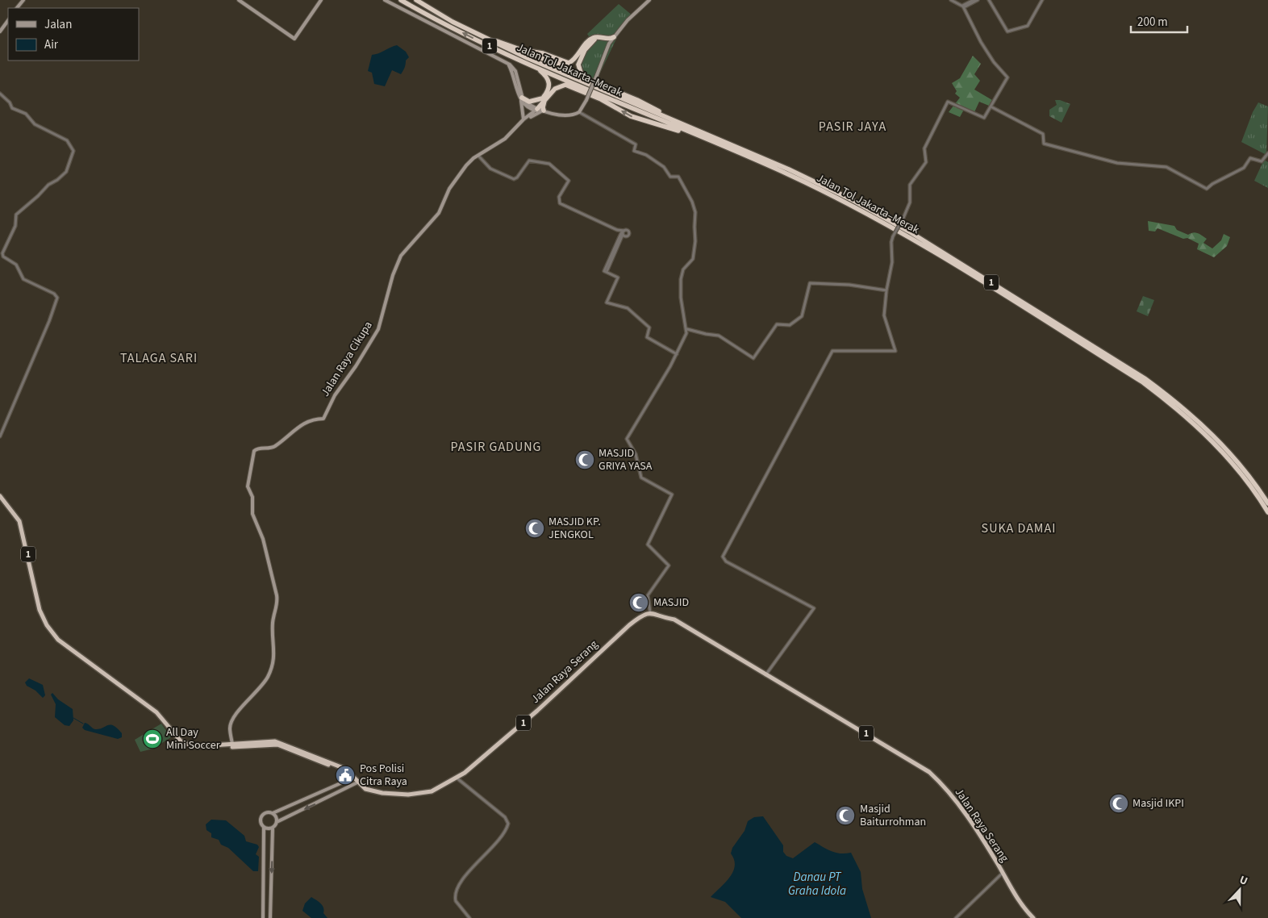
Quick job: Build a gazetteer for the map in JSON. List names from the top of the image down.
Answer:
{
  "streets": {
    "highway": ["1", "Jalan Tol Jakarta–Merak", "Jalan Raya Serang"],
    "main road": ["Jalan Raya Cikupa"]
  },
  "crossings": [
    ["Jalan Raya Cikupa", "Jalan Raya Serang"]
  ],
  "districts": [
    "PASIR JAYA",
    "TALAGA SARI",
    "PASIR GADUNG",
    "SUKA DAMAI"
  ],
  "water": ["Danau PT Graha Idola"],
  "places": {
    "mosque": [
      "MASJID GRIYA YASA",
      "MASJID KP. JENGKOL",
      "MASJID",
      "Masjid IKPI",
      "Masjid Baiturrohman"
    ],
    "sports": ["All Day Mini Soccer"],
    "public building": ["Pos Polisi Citra Raya"]
  },
  "legend": ["Jalan", "Air"],
  "scale_bar": "200 m",
  "north": "top"
}
